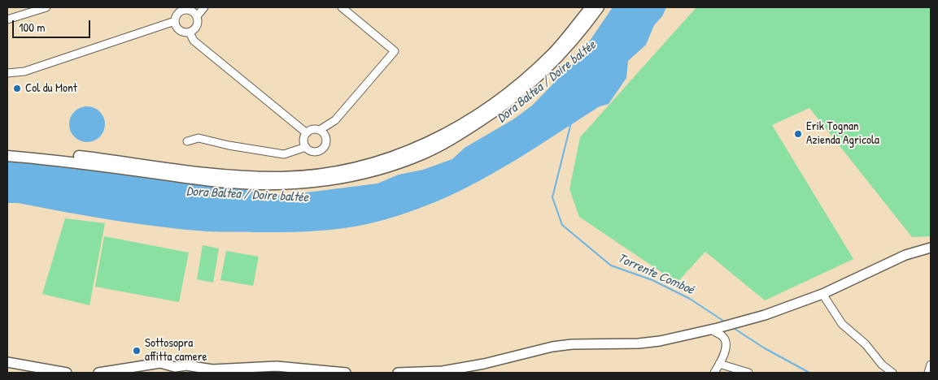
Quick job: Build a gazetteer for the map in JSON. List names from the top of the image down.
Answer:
{
  "water": ["Dora Baltea / Doire baltée", "Torrente Comboé"],
  "places": ["Col du Mont", "Erik Tognan Azienda Agricola", "Sottosopra affitta camere"],
  "scale_bar": "100 m"
}
